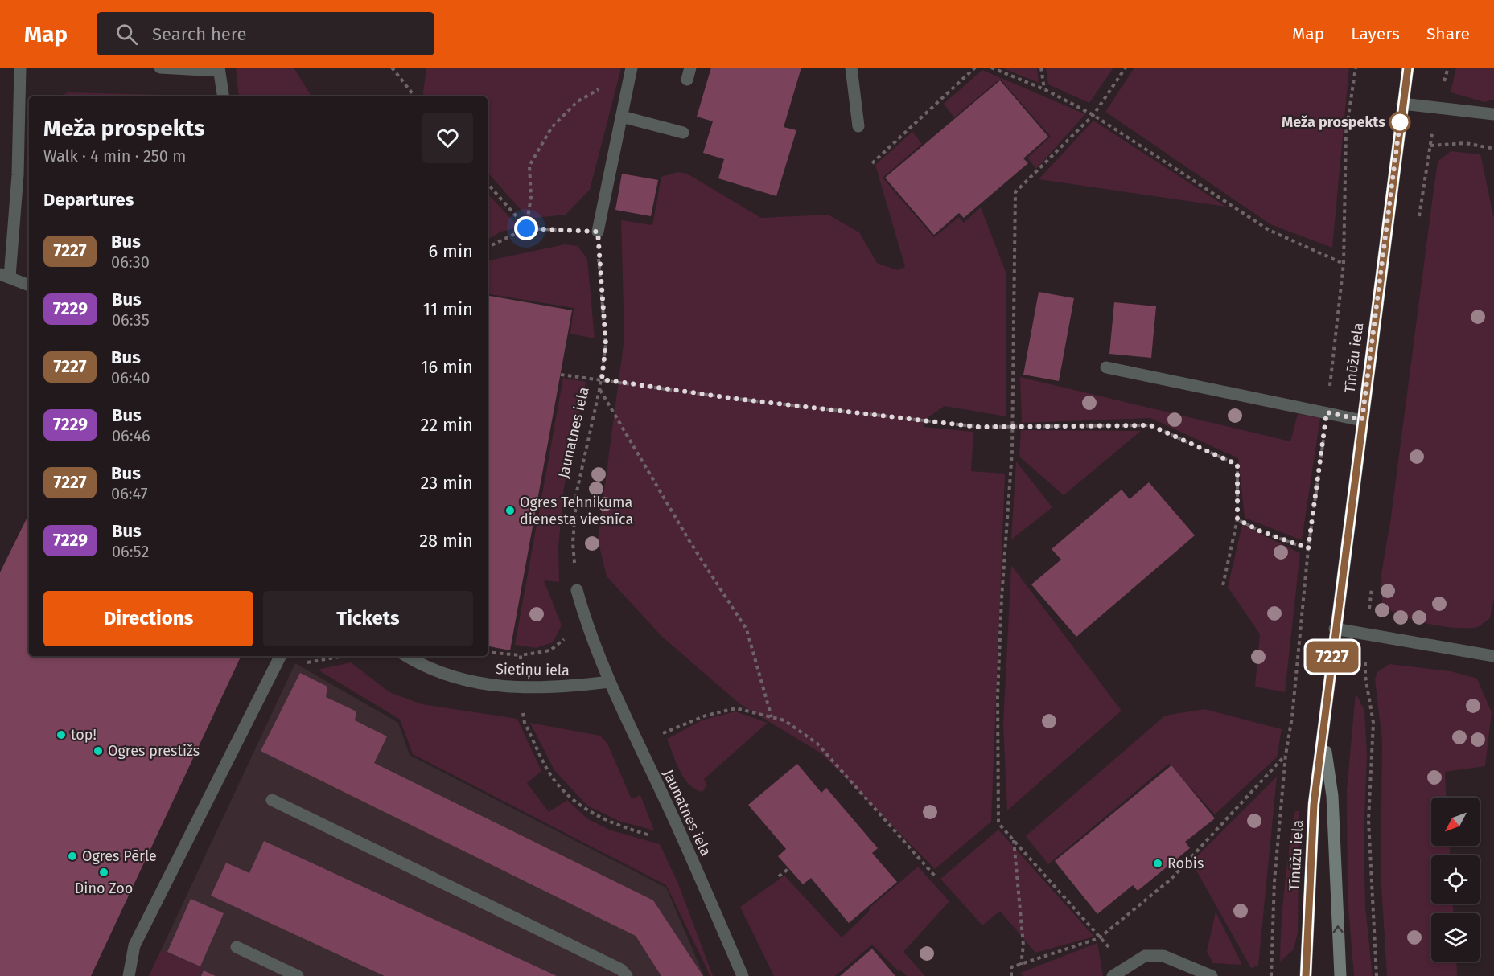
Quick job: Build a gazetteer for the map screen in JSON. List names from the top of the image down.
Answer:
{
  "streets": {
    "main road": ["Tīnūžu iela"],
    "street": ["Jaunatnes iela", "Sietiņu iela"]
  },
  "crossings": [
    ["Jaunatnes iela", "Sietiņu iela"]
  ],
  "places": [
    "Meža prospekts",
    "Ogres Tehnikuma dienesta viesnīca",
    "top!",
    "Ogres prestižs",
    "Ogres Pērle",
    "Robis",
    "Dino Zoo"
  ],
  "lines": ["bus line 7227"],
  "north": "bottom left",
  "page": {
    "header": "Map",
    "search": "Search here",
    "nav": ["Map", "Layers", "Share"],
    "on_map": "7227",
    "heading": [
      ["Meža prospekts", "Walk · 4 min · 250 m"],
      "Departures"
    ],
    "list": [
      {
        "mark": "7227",
        "name": "Bus",
        "note": "06:30",
        "value": "6 min"
      },
      {
        "mark": "7229",
        "name": "Bus",
        "note": "06:35",
        "value": "11 min"
      },
      {
        "mark": "7227",
        "name": "Bus",
        "note": "06:40",
        "value": "16 min"
      },
      {
        "mark": "7229",
        "name": "Bus",
        "note": "06:46",
        "value": "22 min"
      },
      {
        "mark": "7227",
        "name": "Bus",
        "note": "06:47",
        "value": "23 min"
      },
      {
        "mark": "7229",
        "name": "Bus",
        "note": "06:52",
        "value": "28 min"
      }
    ],
    "buttons": ["Directions", "Tickets"]
  }
}
